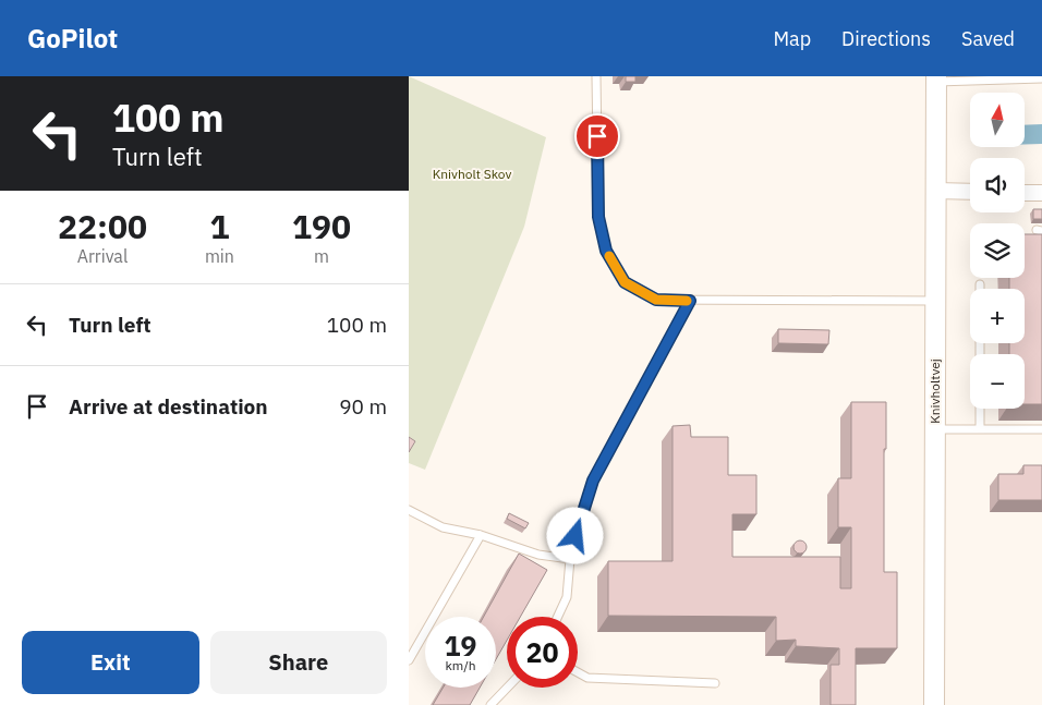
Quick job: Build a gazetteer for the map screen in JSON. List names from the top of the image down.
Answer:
{
  "streets": {
    "street": ["Knivholtvej"]
  },
  "parks": ["Knivholt Skov"],
  "north": "top",
  "page": {
    "header": "GoPilot",
    "nav": ["Map", "Directions", "Saved"],
    "turn": ["100 m", "Turn left"],
    "map_buttons": ["+", "−"],
    "eta": [
      "22:00",
      "Arrival",
      "1",
      "min",
      "190",
      "m"
    ],
    "list": [
      {
        "name": "Turn left",
        "value": "100 m"
      },
      {
        "name": "Arrive at destination",
        "value": "90 m"
      }
    ],
    "speed": "19 km/h",
    "limit": "20",
    "buttons": ["Exit", "Share"]
  }
}
